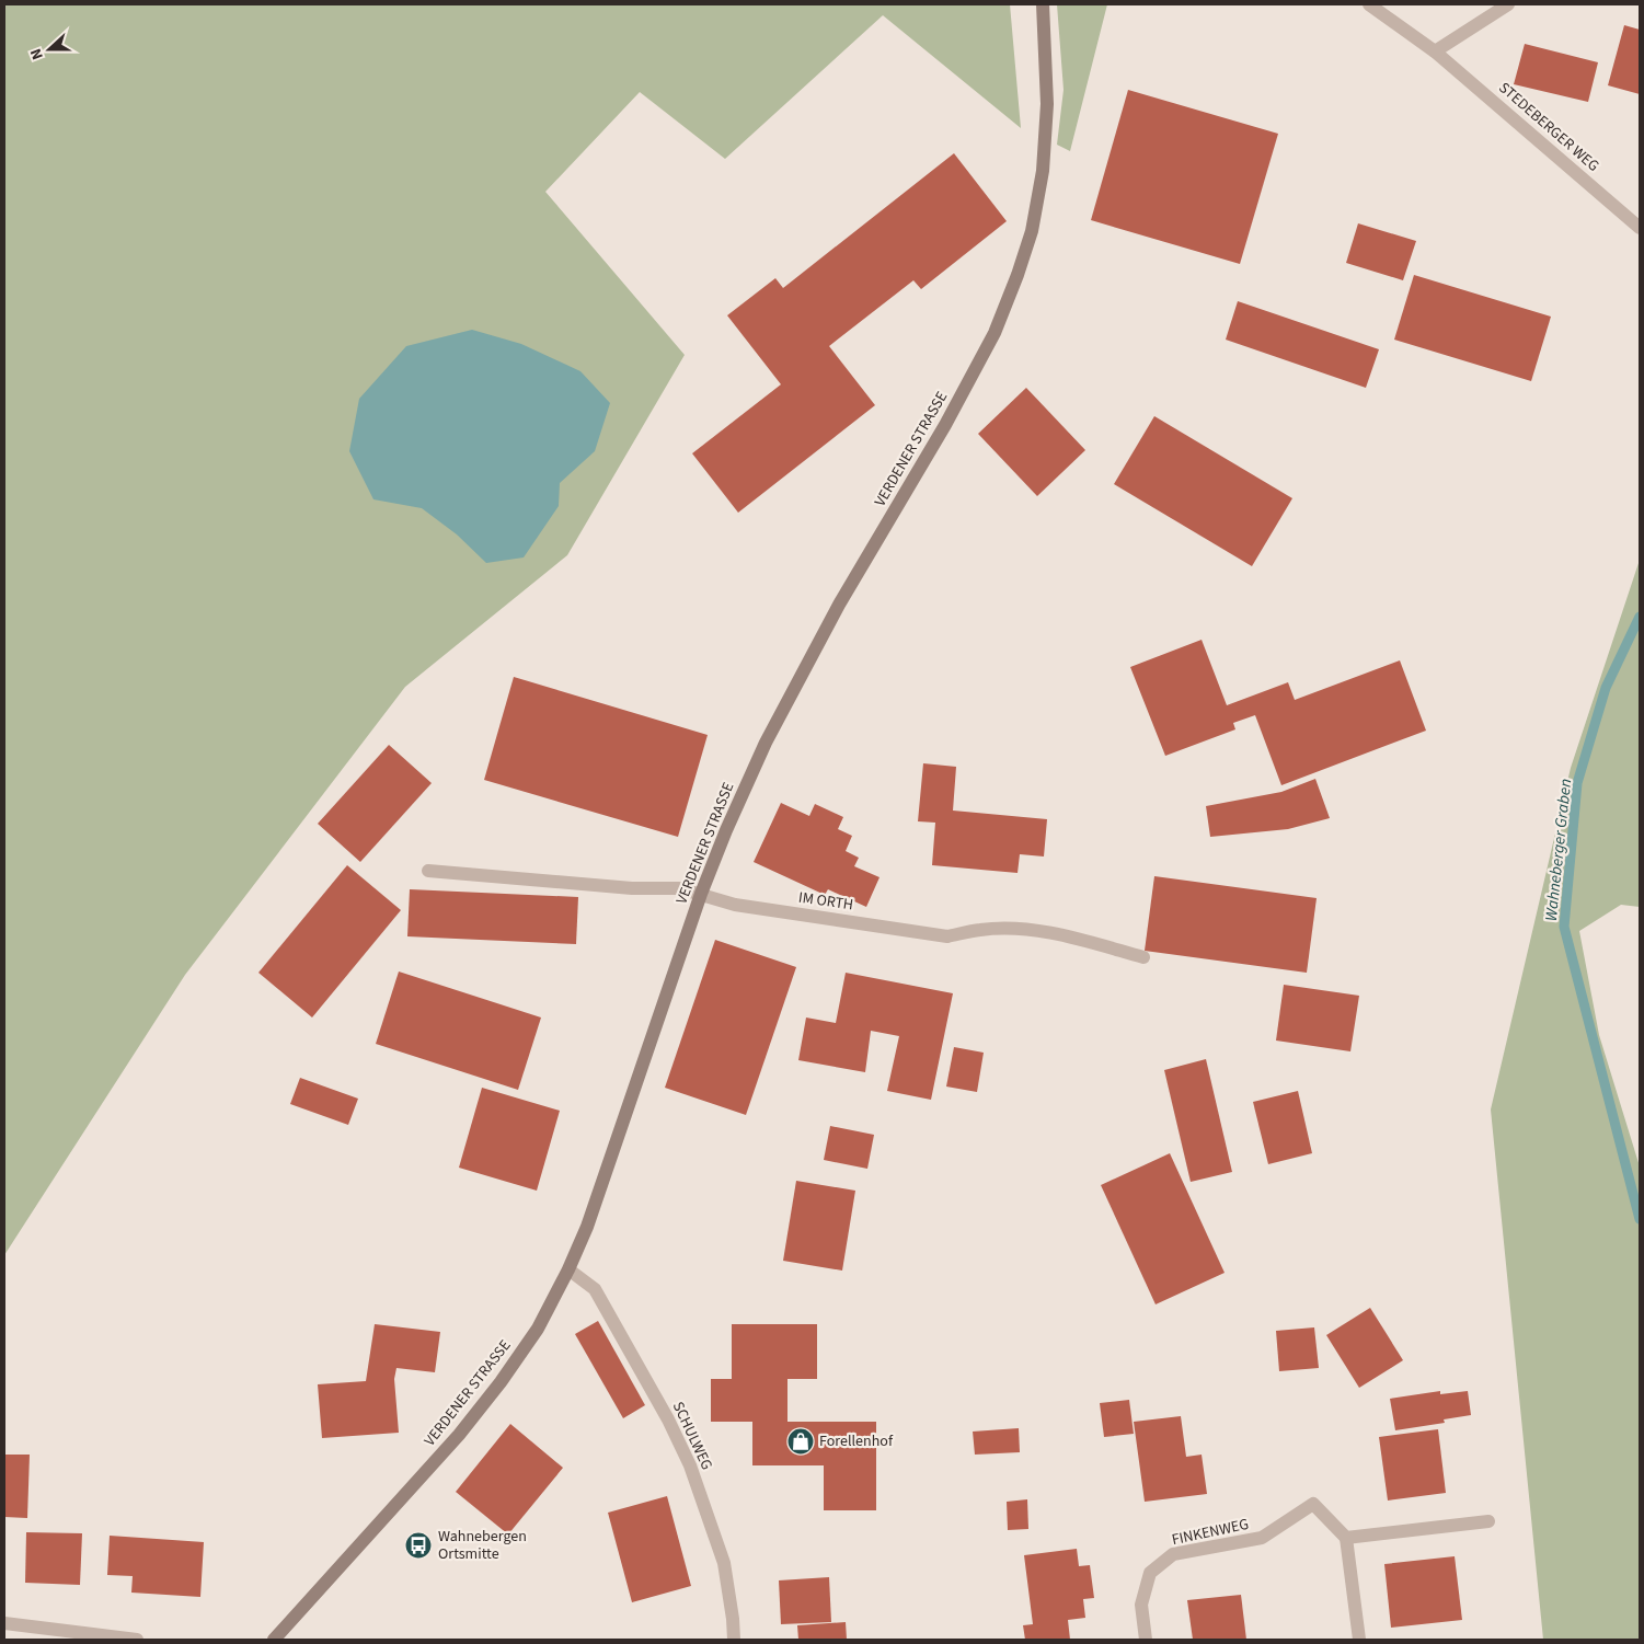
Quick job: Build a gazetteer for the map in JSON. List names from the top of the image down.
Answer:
{
  "streets": {
    "street": [
      "STEDEBERGER WEG",
      "VERDENER STRASSE",
      "IM ORTH",
      "SCHULWEG",
      "FINKENWEG"
    ]
  },
  "crossings": [
    ["VERDENER STRASSE", "IM ORTH"],
    ["VERDENER STRASSE", "SCHULWEG"]
  ],
  "water": ["Wahneberger Graben"],
  "places": {
    "shop": ["Forellenhof"],
    "bus stop": ["Wahnebergen Ortsmitte"]
  },
  "north": "left"
}
